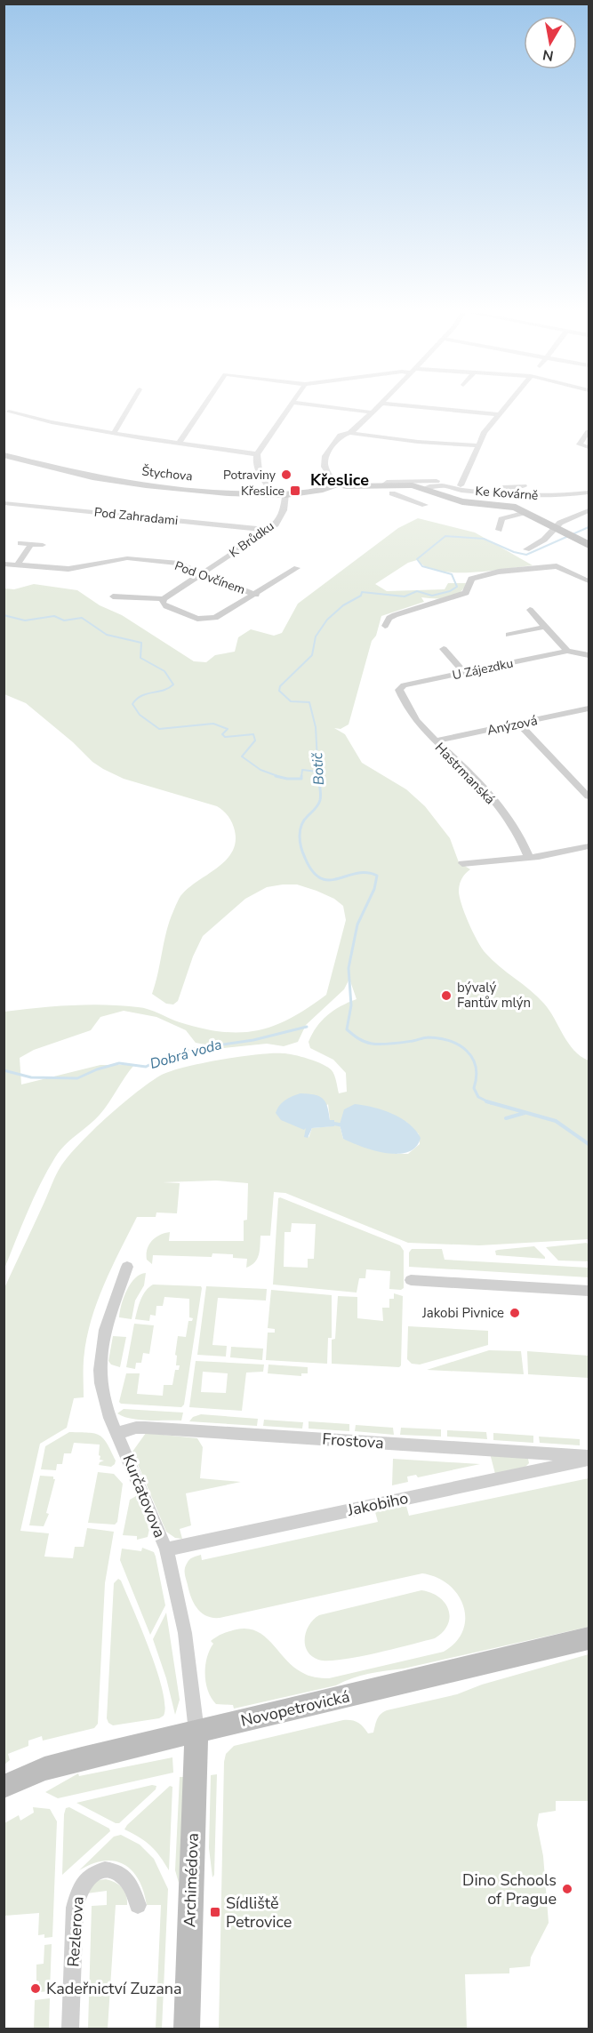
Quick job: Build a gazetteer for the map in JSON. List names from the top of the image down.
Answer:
{
  "streets": {
    "street": [
      "Štychova",
      "Ke Kovárně",
      "Pod Zahradami",
      "K Brůdku",
      "Pod Ovčínem",
      "U Zájezdku",
      "Anýzová",
      "Hastrmanská",
      "Frostova",
      "Kurčatovova",
      "Jakobiho",
      "Novopetrovická",
      "Archimédova",
      "Rezlerova"
    ]
  },
  "crossings": [
    ["Štychova", "Ke Kovárně"],
    ["Štychova", "K Brůdku"],
    ["Pod Zahradami", "K Brůdku"],
    ["K Brůdku", "Pod Ovčínem"],
    ["U Zájezdku", "Hastrmanská"],
    ["Anýzová", "Hastrmanská"],
    ["Frostova", "Kurčatovova"],
    ["Frostova", "Jakobiho"],
    ["Kurčatovova", "Jakobiho"],
    ["Kurčatovova", "Novopetrovická"],
    ["Kurčatovova", "Archimédova"],
    ["Novopetrovická", "Archimédova"]
  ],
  "districts": ["Křeslice"],
  "water": ["Botič", "Dobrá voda"],
  "places": {
    "other": [
      "Potraviny",
      "bývalý Fantův mlýn",
      "Jakobi Pivnice",
      "Dino Schools of Prague",
      "Kadeřnictví Zuzana"
    ],
    "transit": ["Křeslice", "Sídliště Petrovice"]
  },
  "north": "bottom"
}
